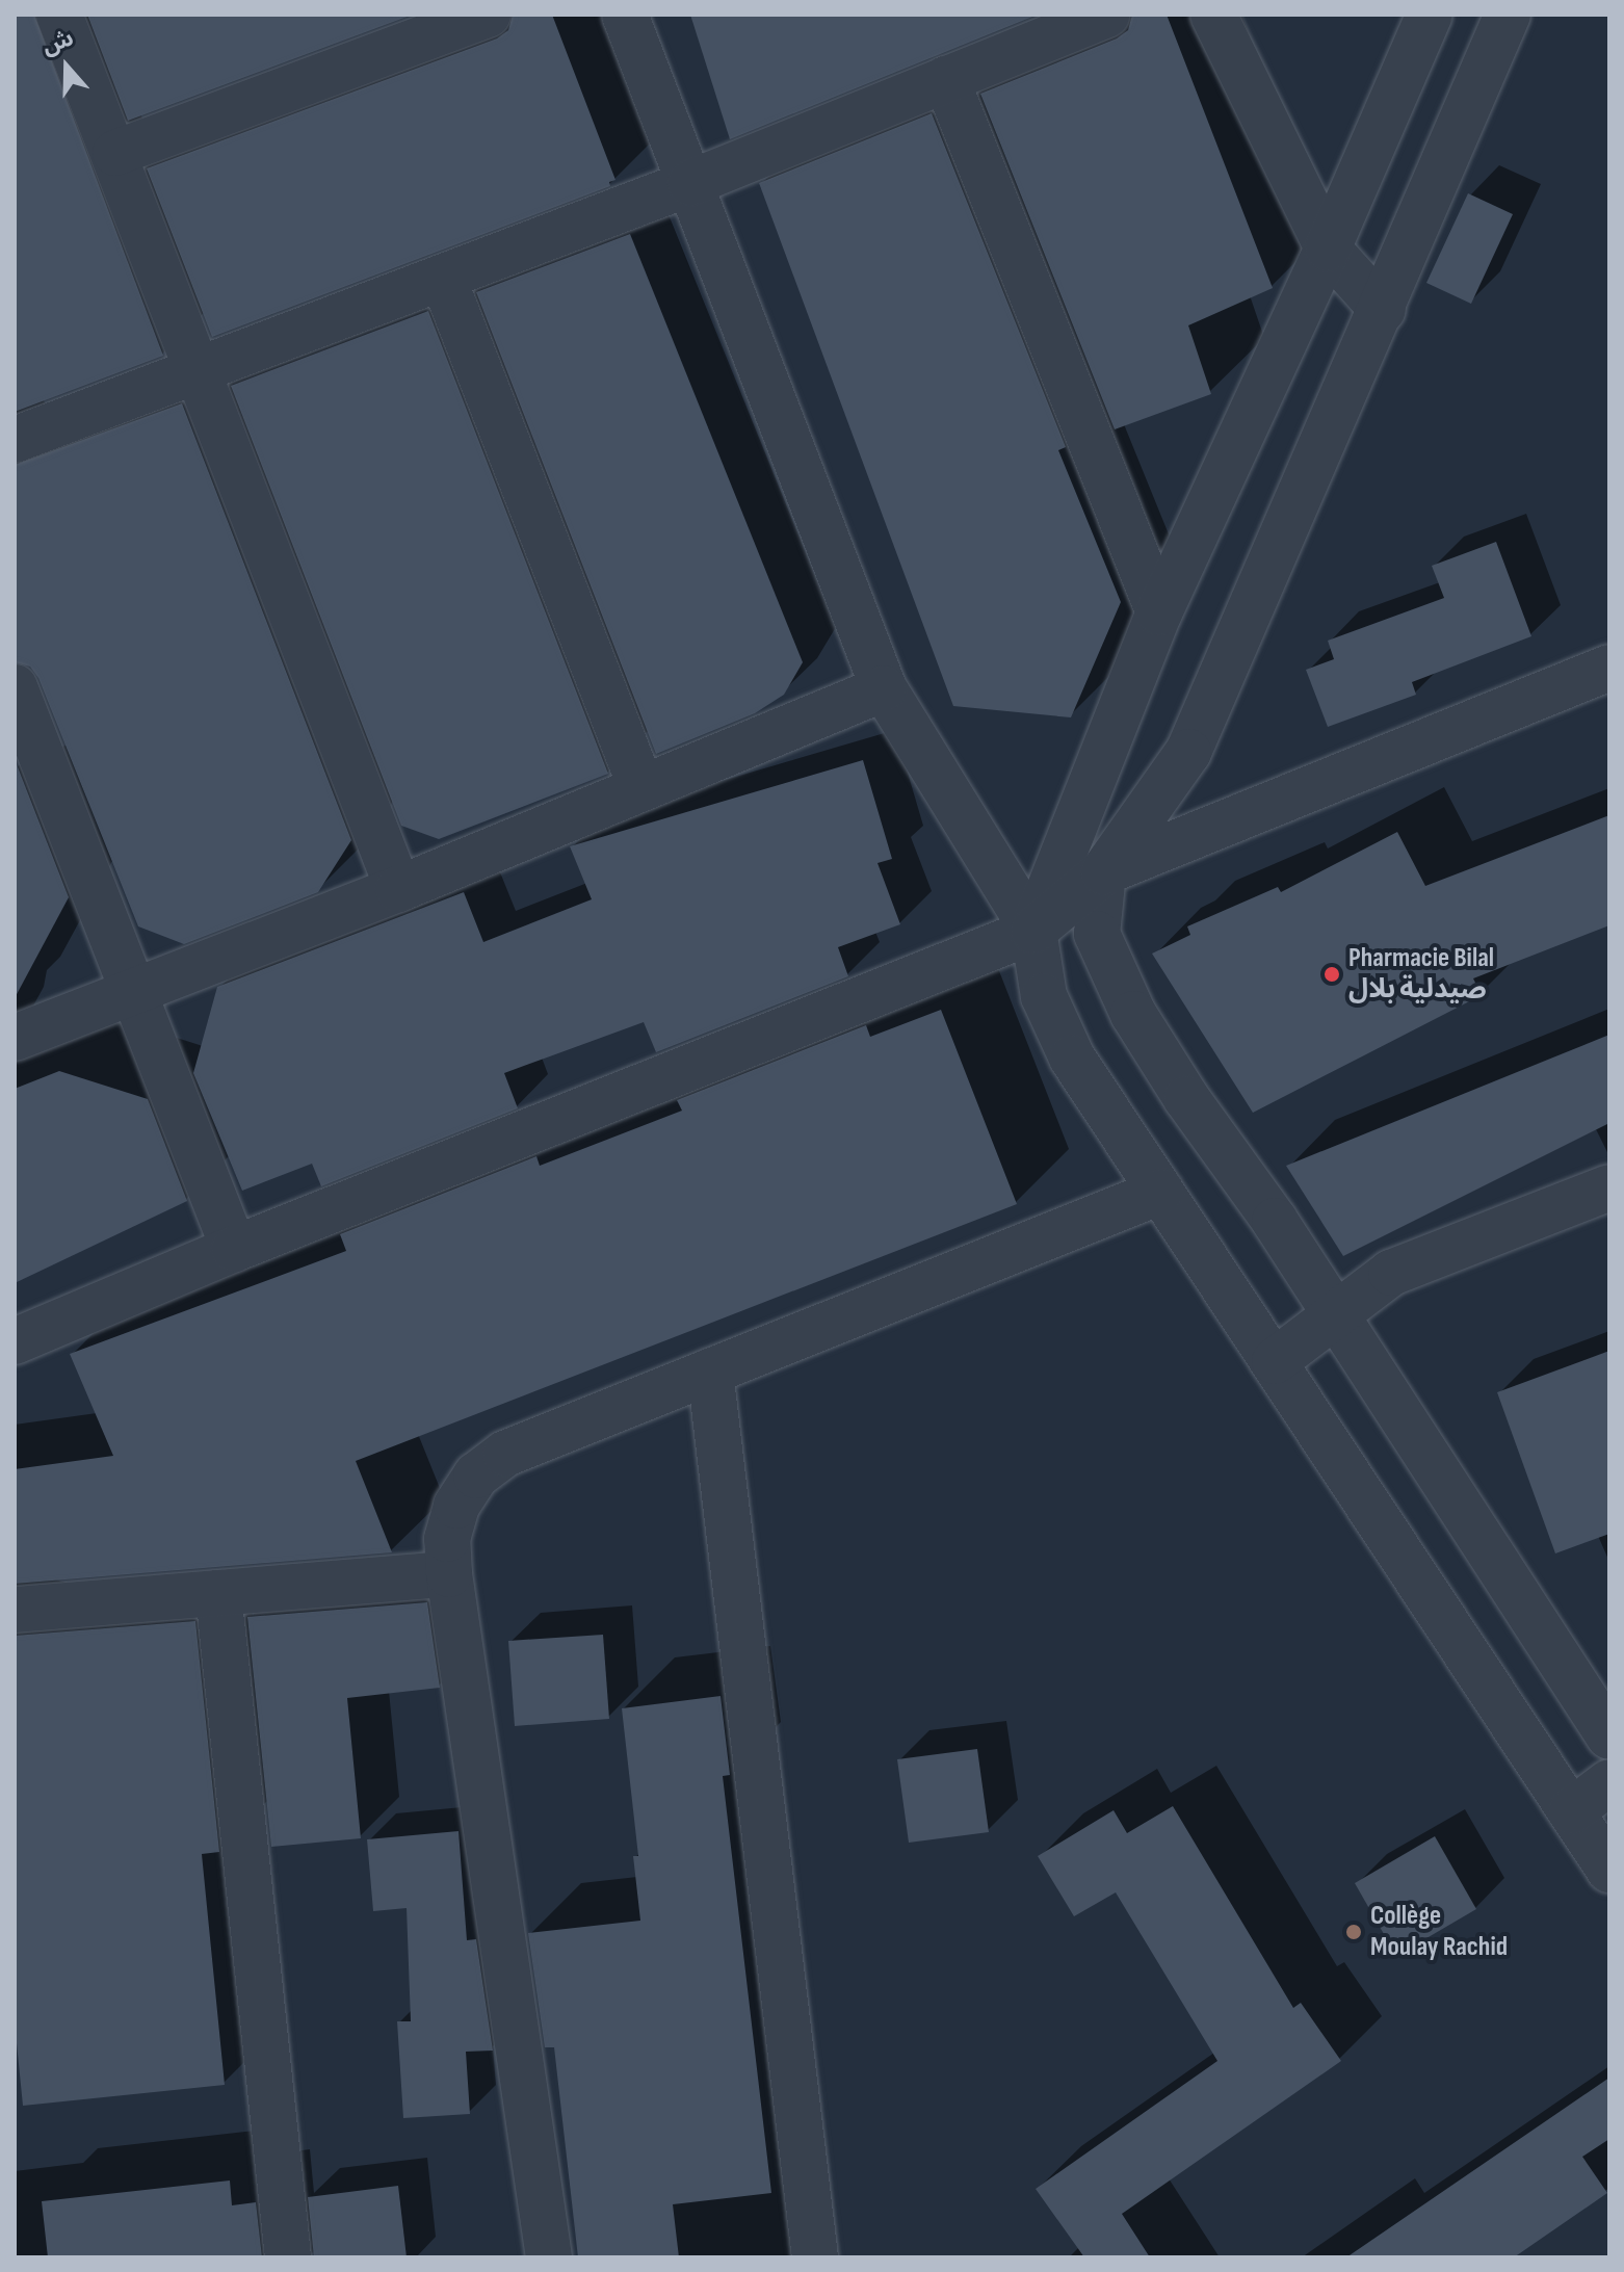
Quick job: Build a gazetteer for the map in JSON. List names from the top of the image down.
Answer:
{
  "places": ["Pharmacie Bilal صيدلية بلال", "Collège Moulay Rachid"],
  "north": "top"
}
